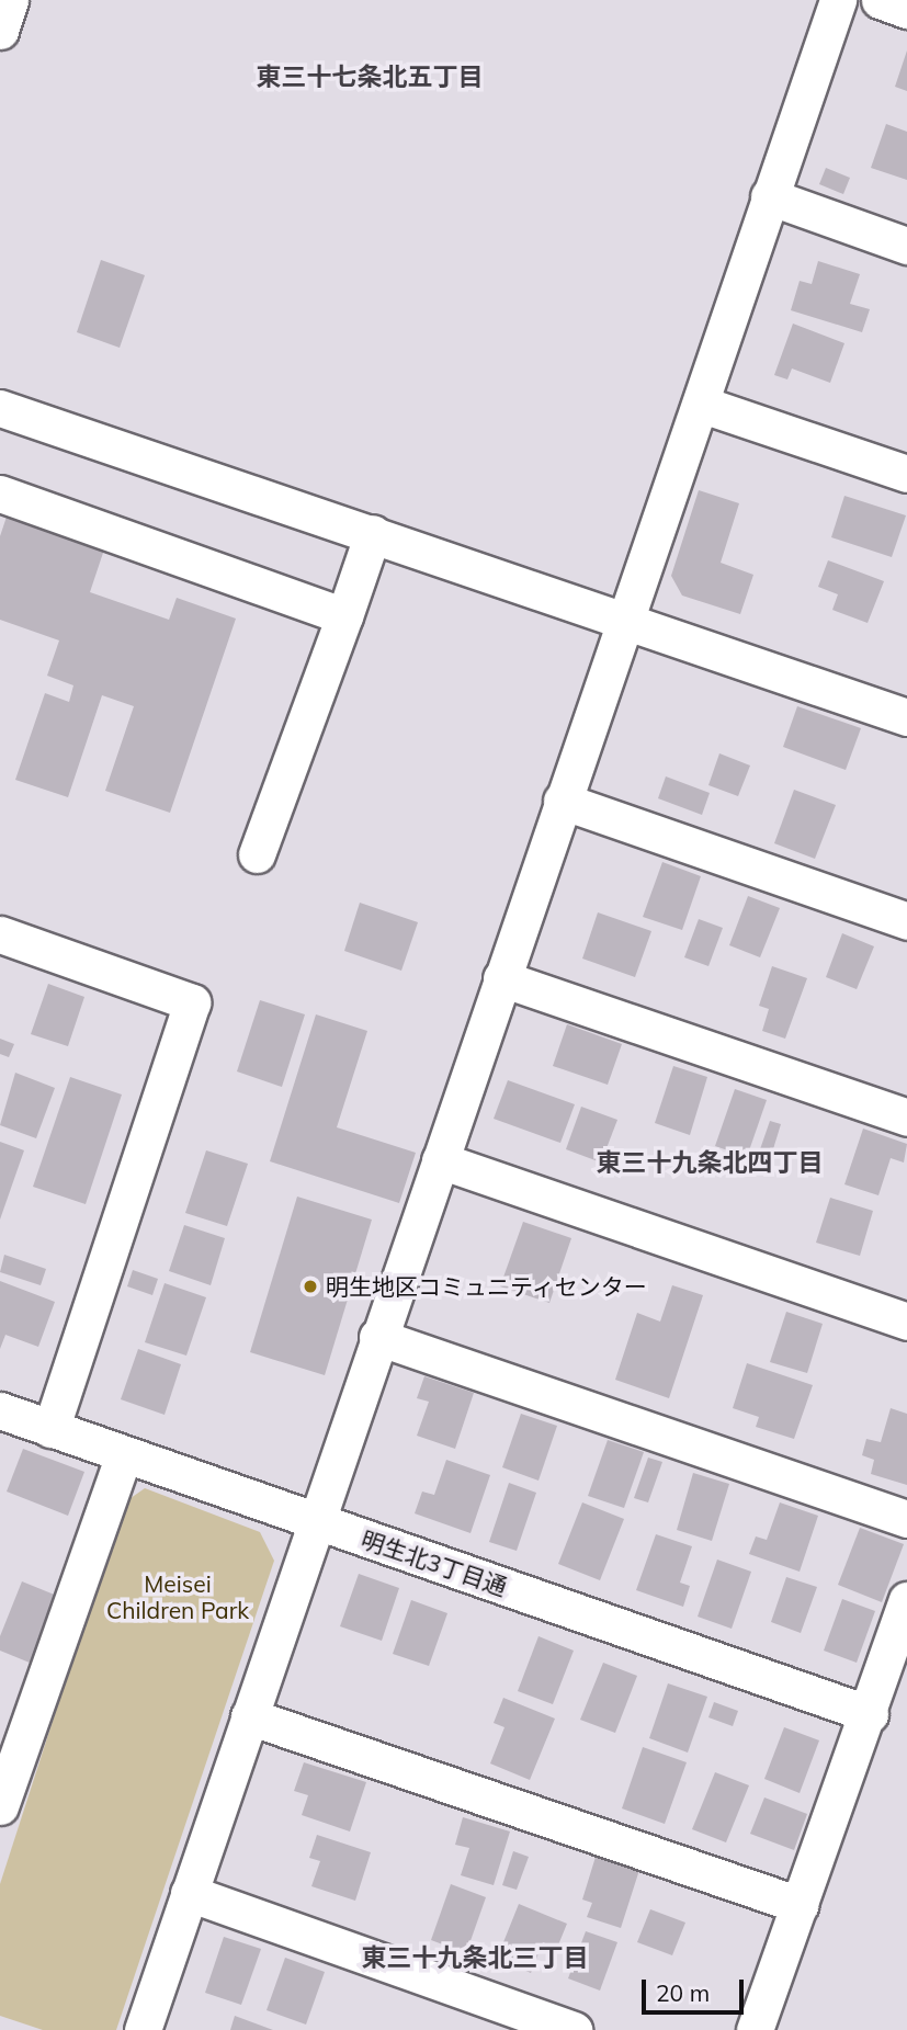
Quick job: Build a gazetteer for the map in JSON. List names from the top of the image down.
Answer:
{
  "streets": {
    "street": ["明生北3丁目通"]
  },
  "districts": ["東三十七条北五丁目", "東三十九条北四丁目", "東三十九条北三丁目"],
  "parks": ["Meisei Children Park"],
  "places": ["明生地区コミュニティセンター"],
  "scale_bar": "20 m"
}
